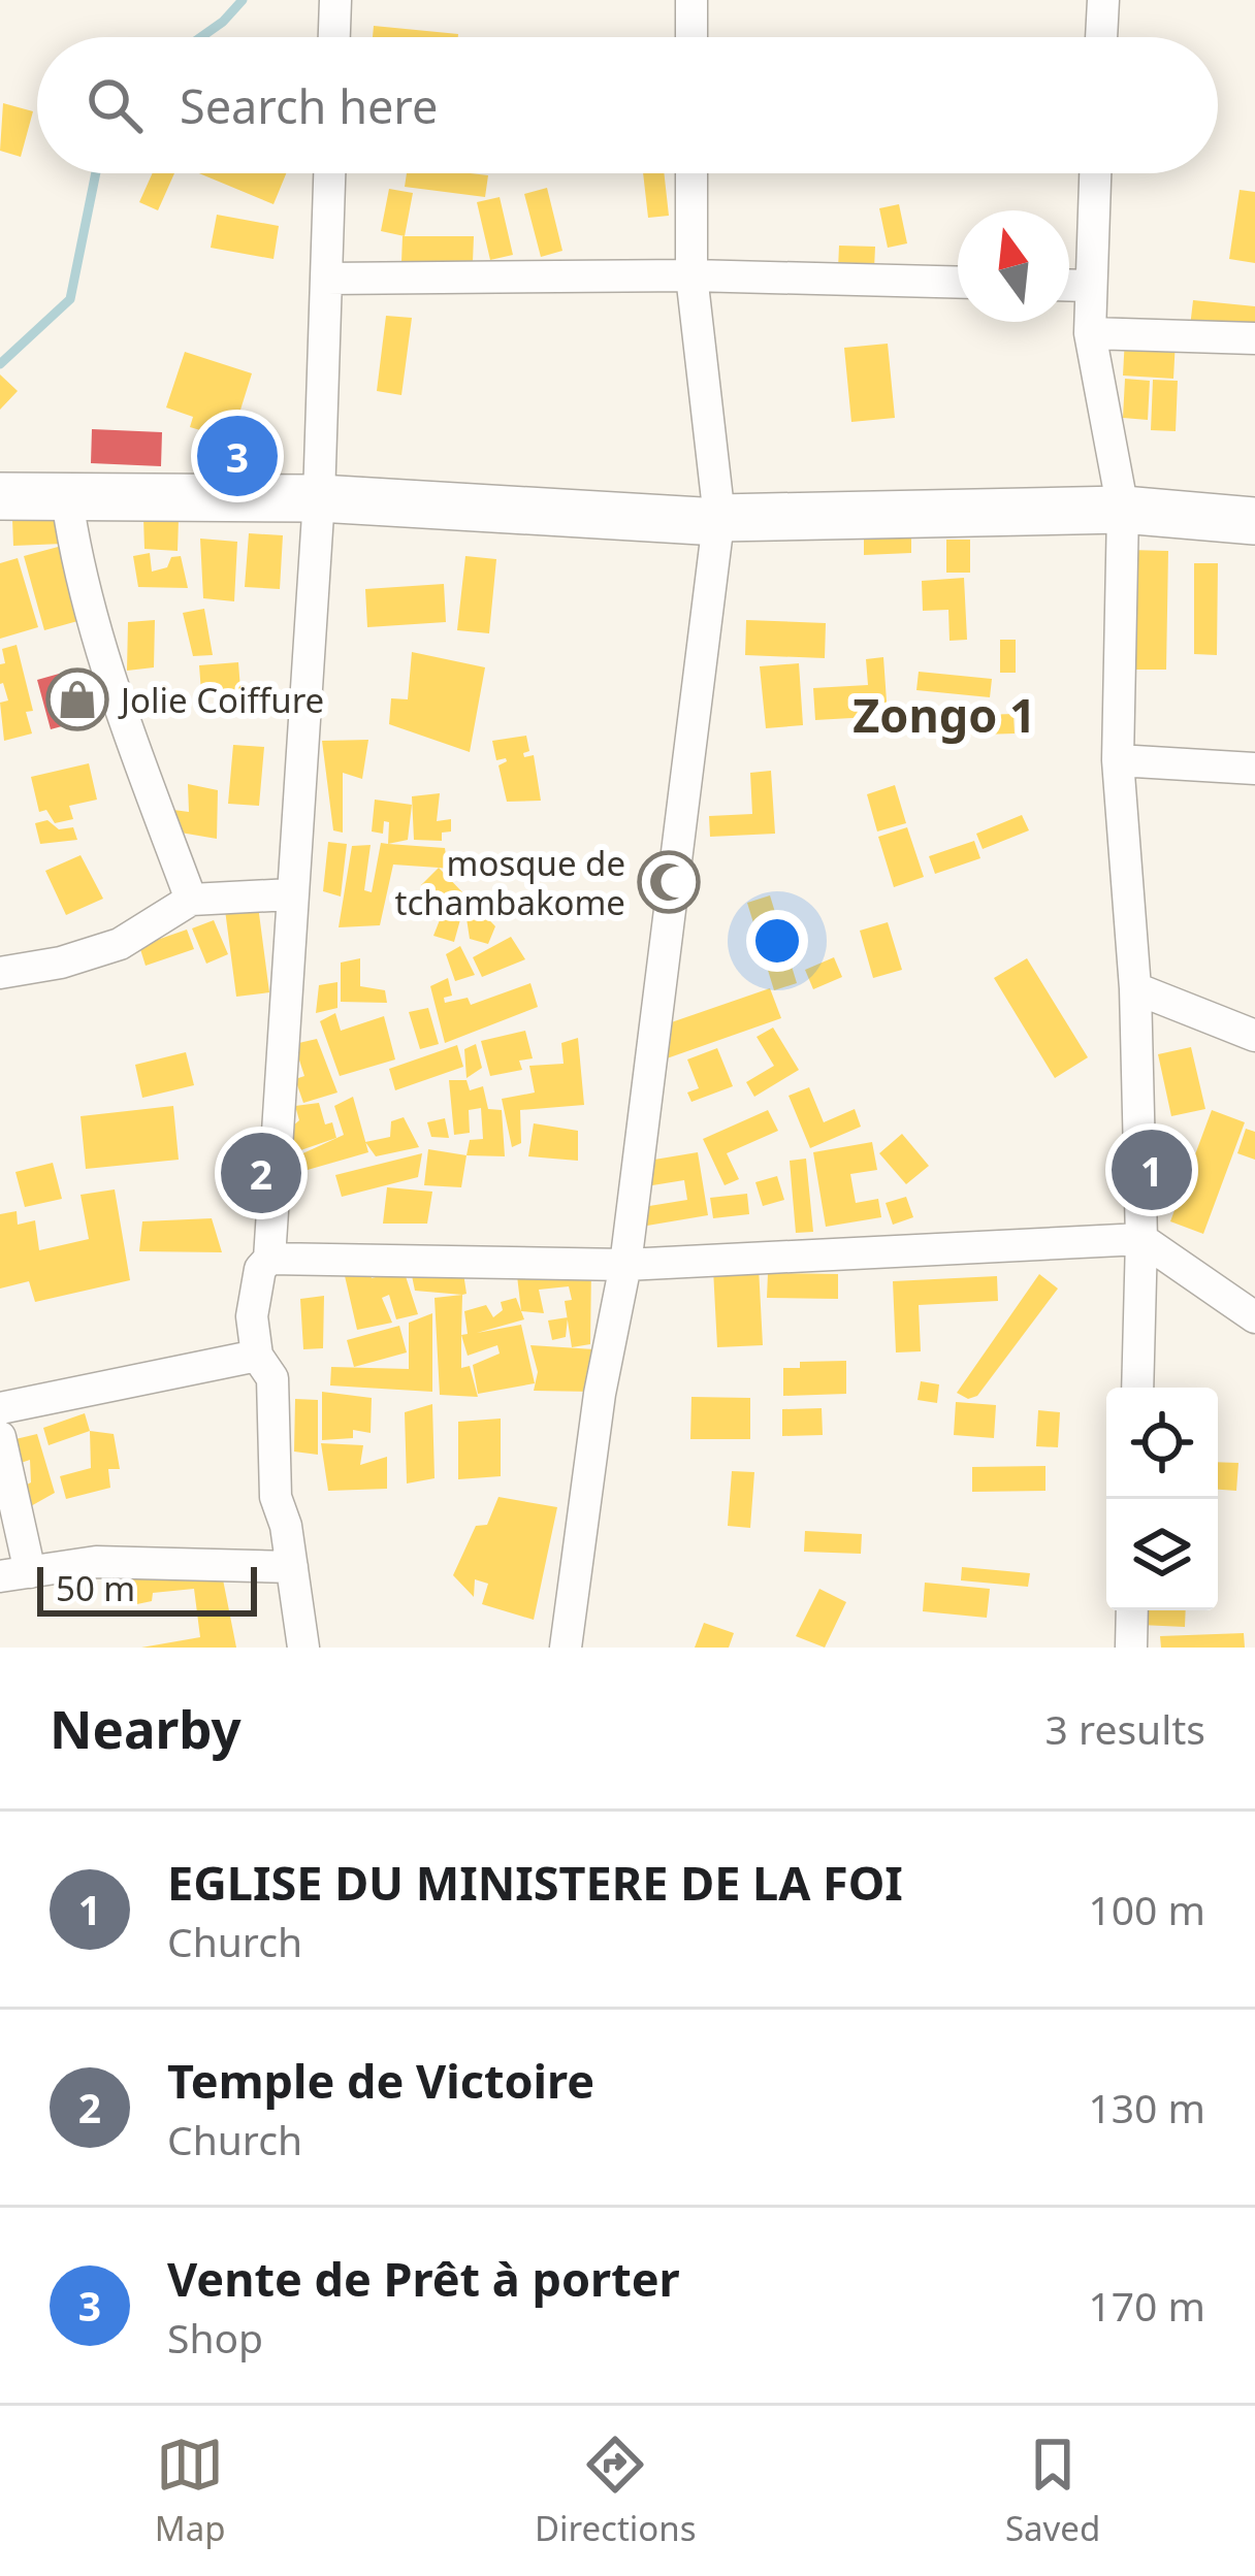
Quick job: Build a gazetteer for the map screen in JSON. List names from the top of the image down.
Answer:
{
  "districts": ["Zongo 1"],
  "places": {
    "shop": ["Jolie Coiffure"],
    "mosque": ["mosque de tchambakome"]
  },
  "scale_bar": "50 m",
  "north": "top",
  "page": {
    "search": "Search here",
    "pins": ["3", "1", "2"],
    "scale": "50 m",
    "heading": ["Nearby", "3 results"],
    "list": [
      {
        "mark": "1",
        "name": "EGLISE DU MINISTERE DE LA FOI",
        "note": "Church",
        "value": "100 m"
      },
      {
        "mark": "2",
        "name": "Temple de Victoire",
        "note": "Church",
        "value": "130 m"
      },
      {
        "mark": "3",
        "name": "Vente de Prêt à porter",
        "note": "Shop",
        "value": "170 m"
      }
    ],
    "nav": ["Map", "Directions", "Saved"]
  }
}
